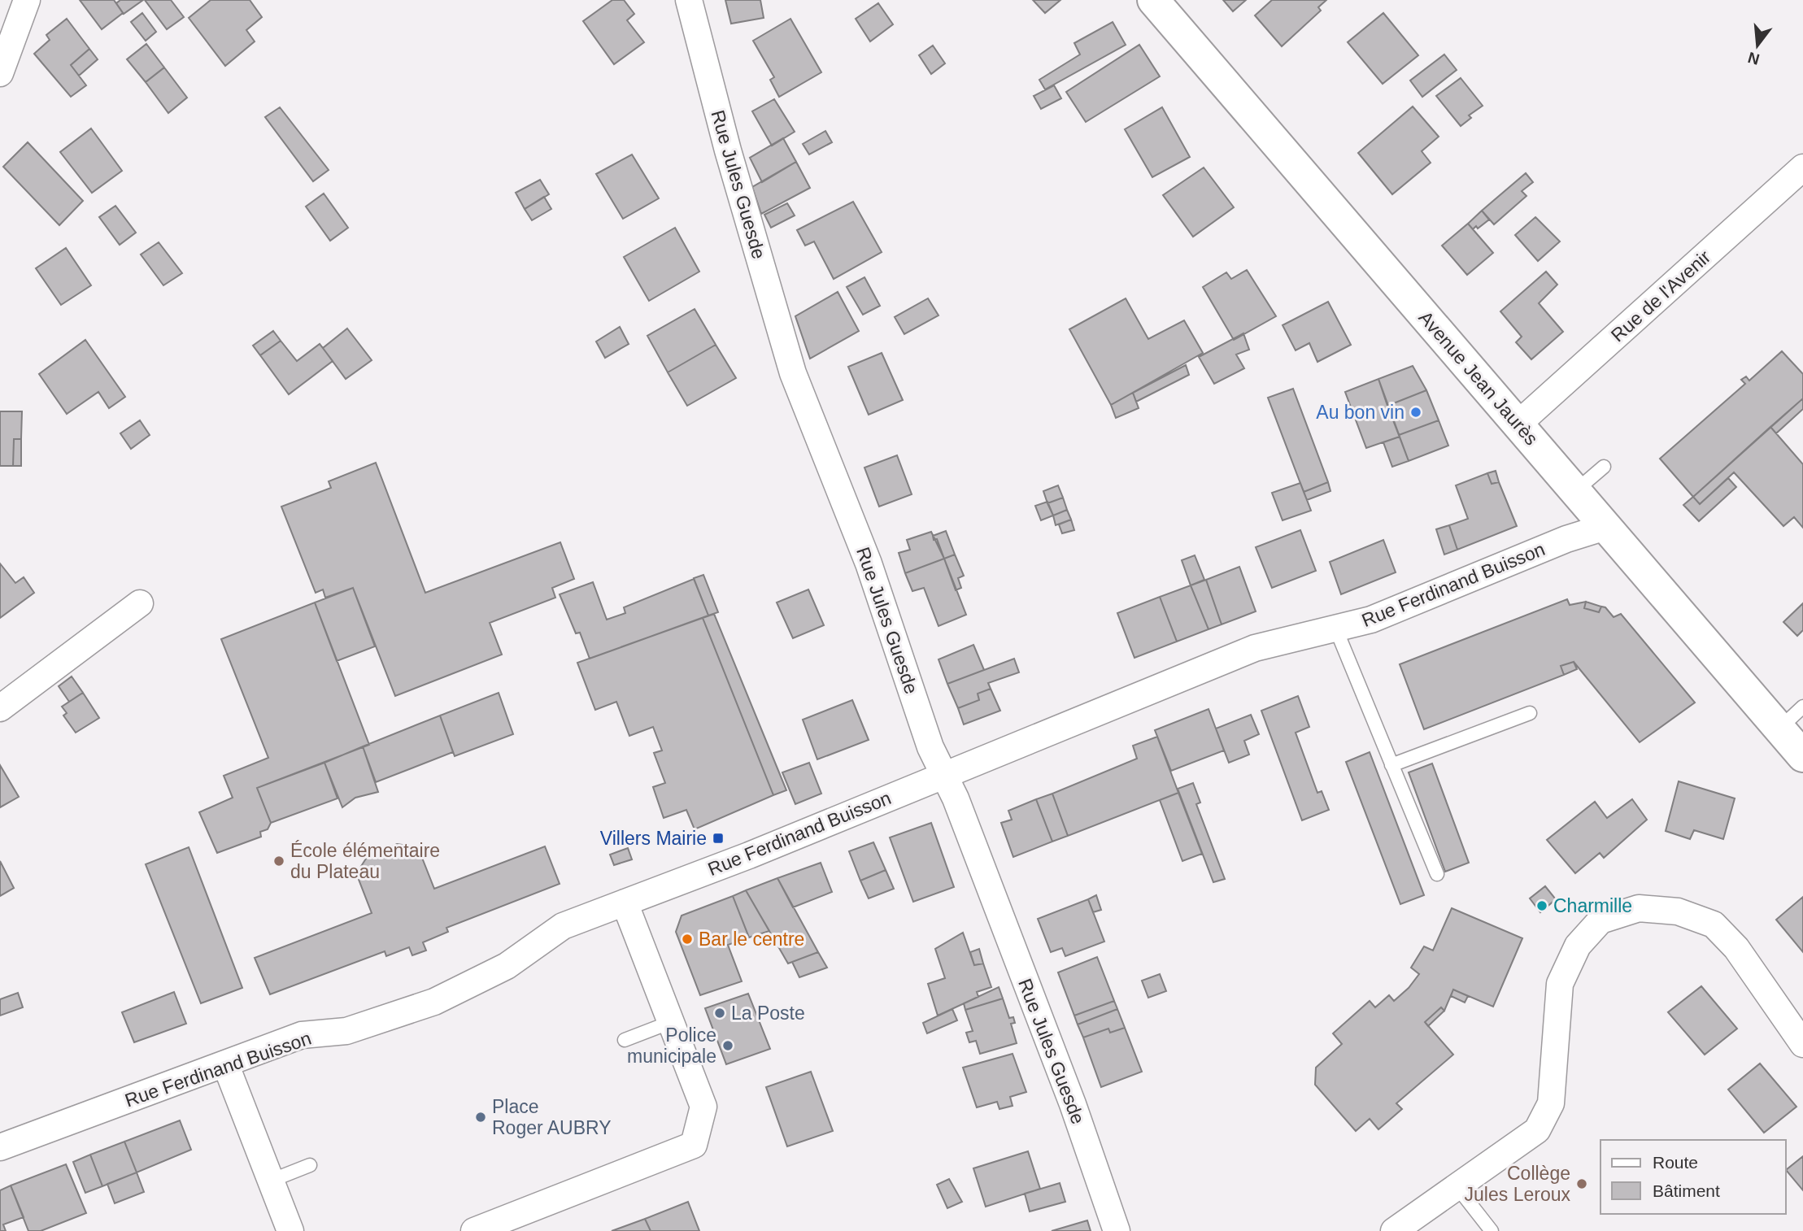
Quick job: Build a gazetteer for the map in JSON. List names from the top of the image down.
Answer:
{
  "streets": {
    "main road": ["Avenue Jean Jaurès"],
    "street": ["Rue Jules Guesde", "Rue de l'Avenir", "Rue Ferdinand Buisson"]
  },
  "crossings": [
    ["Rue Jules Guesde", "Rue Ferdinand Buisson"],
    ["Rue de l'Avenir", "Avenue Jean Jaurès"],
    ["Avenue Jean Jaurès", "Rue Ferdinand Buisson"]
  ],
  "places": {
    "other": [
      "Au bon vin",
      "École élémentaire du Plateau",
      "Charmille",
      "Bar le centre",
      "La Poste",
      "Police municipale",
      "Place Roger AUBRY",
      "Collège Jules Leroux"
    ],
    "transit": ["Villers Mairie"]
  },
  "legend": ["Route", "Bâtiment"],
  "north": "bottom"
}
